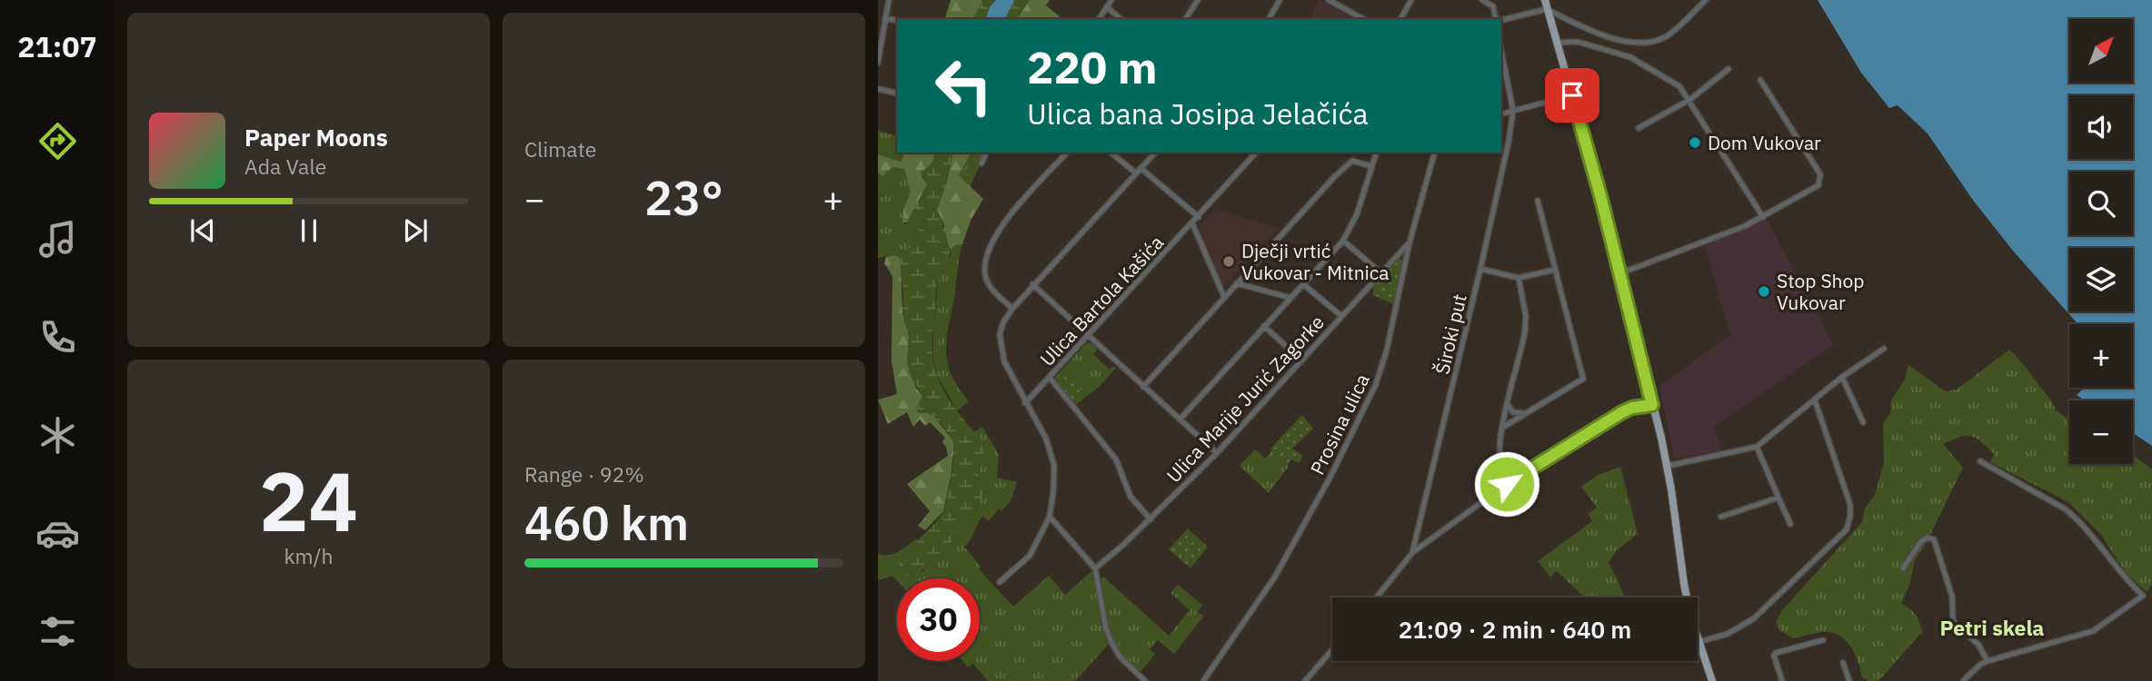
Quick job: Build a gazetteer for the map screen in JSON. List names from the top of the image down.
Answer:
{
  "streets": {
    "street": [
      "Ulica Bartola Kašića",
      "Široki put",
      "Ulica Marije Jurić Zagorke",
      "Prosina ulica"
    ]
  },
  "crossings": [
    ["Ulica Marije Jurić Zagorke", "Prosina ulica"]
  ],
  "districts": ["Petri skela"],
  "places": ["Dom Vukovar", "Dječji vrtić Vukovar - Mitnica", "Stop Shop Vukovar"],
  "north": "top right",
  "page": {
    "tabs": "21:07",
    "tile": [
      "Climate",
      ["24", "km/h"],
      ["Range · 92%", "460 km"]
    ],
    "map_buttons": ["+", "−"],
    "turn": ["220 m", "Ulica bana Josipa Jelačića"],
    "song": ["Paper Moons", "Ada Vale"],
    "heat": ["−", "23°", "+"],
    "limit": "30",
    "trip": "21:09 · 2 min · 640 m"
  }
}
